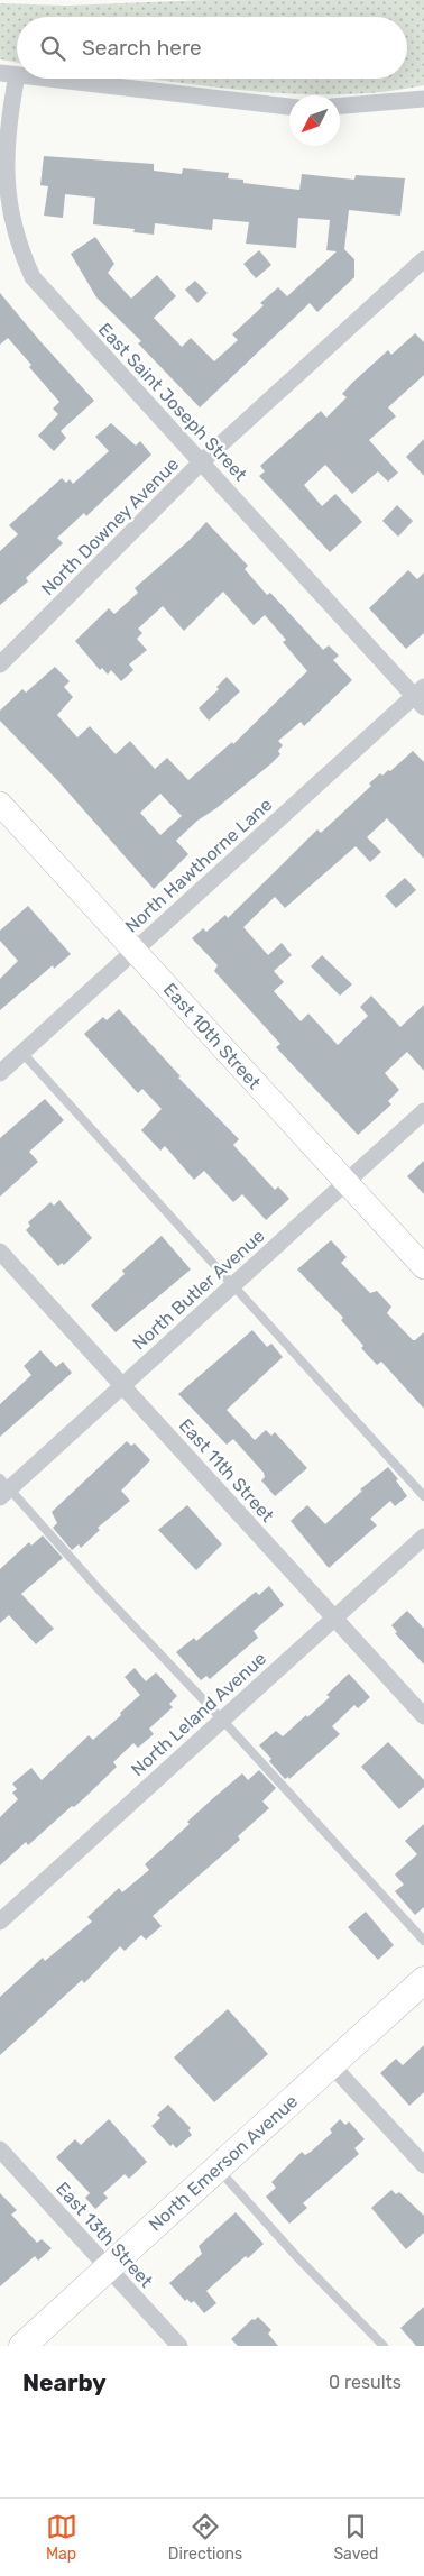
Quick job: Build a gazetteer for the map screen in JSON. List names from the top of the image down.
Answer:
{
  "streets": {
    "main road": ["East 10th Street", "North Emerson Avenue"],
    "street": [
      "East Saint Joseph Street",
      "North Downey Avenue",
      "North Hawthorne Lane",
      "North Butler Avenue",
      "East 11th Street",
      "North Leland Avenue",
      "East 13th Street"
    ]
  },
  "crossings": [
    ["East Saint Joseph Street", "North Downey Avenue"],
    ["East Saint Joseph Street", "North Hawthorne Lane"],
    ["North Hawthorne Lane", "East 10th Street"],
    ["East 10th Street", "North Butler Avenue"],
    ["North Butler Avenue", "East 11th Street"],
    ["East 11th Street", "North Leland Avenue"],
    ["North Emerson Avenue", "East 13th Street"]
  ],
  "north": "bottom left",
  "page": {
    "search": "Search here",
    "heading": ["Nearby", "0 results"],
    "nav": ["Map", "Directions", "Saved"]
  }
}
